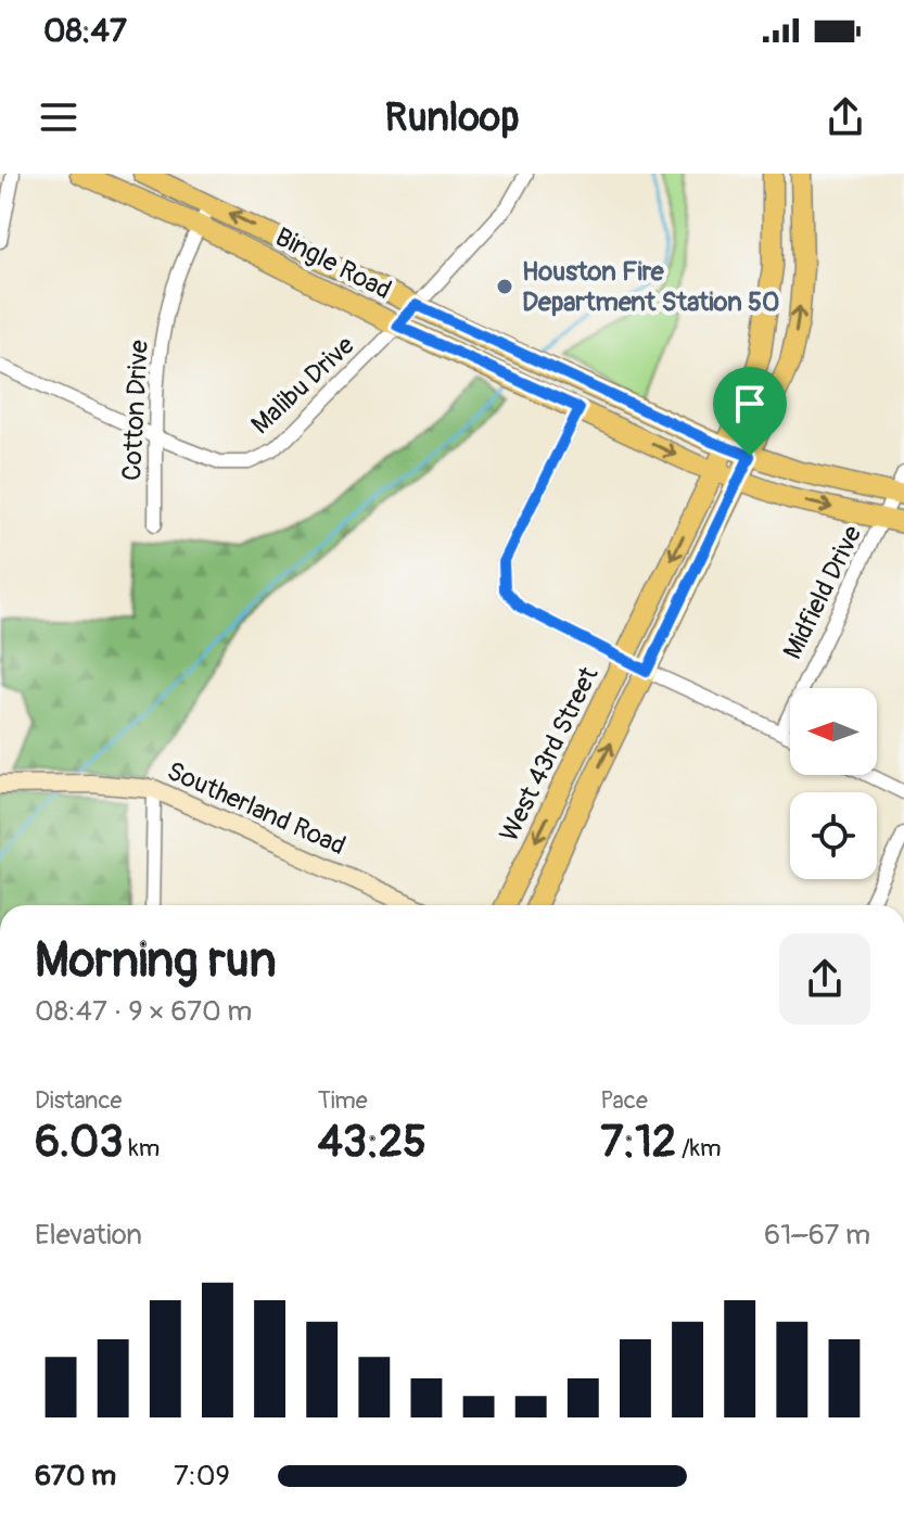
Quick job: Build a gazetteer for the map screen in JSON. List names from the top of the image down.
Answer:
{
  "streets": {
    "main road": ["Bingle Road", "West 43rd Street"],
    "street": [
      "Malibu Drive",
      "Cotton Drive",
      "Midfield Drive",
      "Southerland Road"
    ]
  },
  "crossings": [
    ["Bingle Road", "Malibu Drive"],
    ["Bingle Road", "Cotton Drive"],
    ["Bingle Road", "Midfield Drive"],
    ["Bingle Road", "West 43rd Street"],
    ["Malibu Drive", "Cotton Drive"]
  ],
  "places": ["Houston Fire Department Station 50"],
  "north": "left",
  "page": {
    "status": "08:47",
    "header": "Runloop",
    "heading": ["Morning run", "08:47 · 9 × 670 m"],
    "stats": [
      ["Distance", "6.03 km"],
      ["Time", "43:25"],
      ["Pace", "7:12 /km"]
    ],
    "chart": ["Elevation", "61–67 m"],
    "list": [
      {
        "name": "670 m",
        "note": "7:09"
      }
    ]
  }
}
